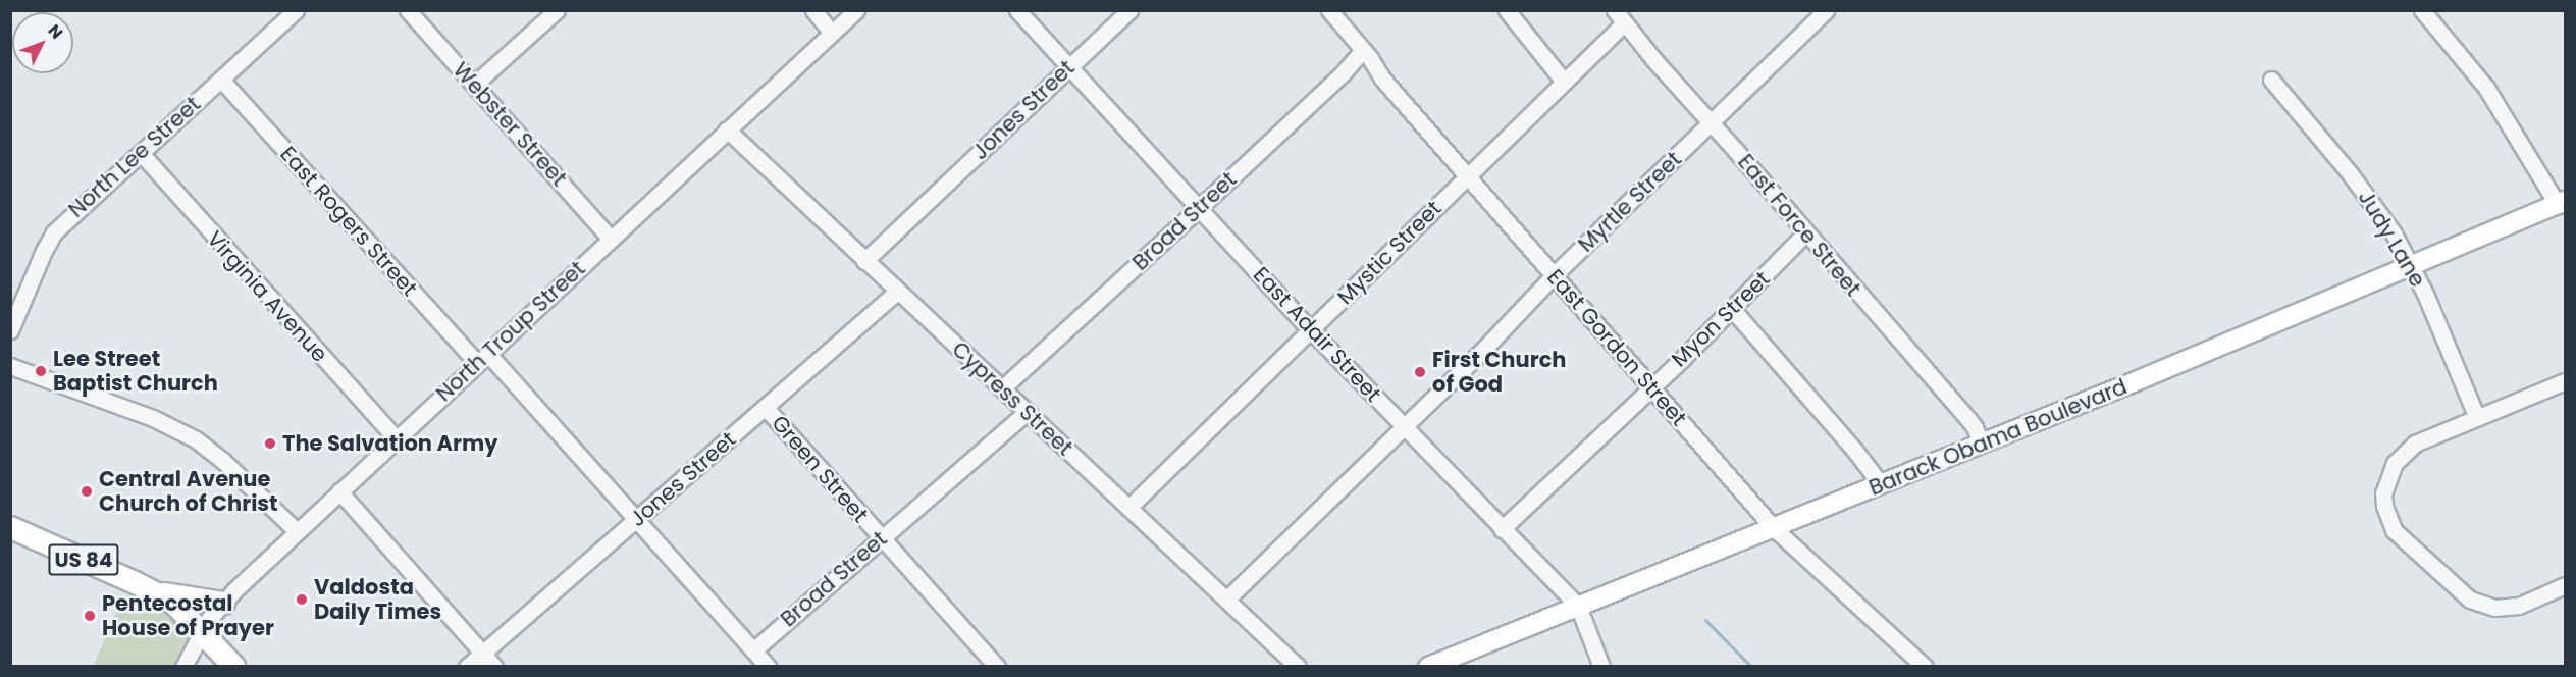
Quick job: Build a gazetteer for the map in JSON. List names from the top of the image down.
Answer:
{
  "streets": {
    "highway": ["US 84"],
    "main road": ["Barack Obama Boulevard"],
    "street": [
      "Jones Street",
      "Webster Street",
      "North Lee Street",
      "Myrtle Street",
      "East Rogers Street",
      "Broad Street",
      "East Force Street",
      "Judy Lane",
      "Mystic Street",
      "Virginia Avenue",
      "Myon Street",
      "North Troup Street",
      "East Adair Street",
      "East Gordon Street",
      "Cypress Street",
      "Green Street"
    ]
  },
  "crossings": [
    ["Jones Street", "East Rogers Street"],
    ["Jones Street", "East Adair Street"],
    ["Jones Street", "Cypress Street"],
    ["Jones Street", "Green Street"],
    ["Webster Street", "North Troup Street"],
    ["North Lee Street", "East Rogers Street"],
    ["North Lee Street", "Virginia Avenue"],
    ["Myrtle Street", "East Force Street"],
    ["Myrtle Street", "East Adair Street"],
    ["Myrtle Street", "East Gordon Street"],
    ["Myrtle Street", "Cypress Street"],
    ["East Rogers Street", "Broad Street"],
    ["East Rogers Street", "North Troup Street"],
    ["Broad Street", "East Adair Street"],
    ["Broad Street", "East Gordon Street"],
    ["Broad Street", "Cypress Street"],
    ["Broad Street", "Green Street"],
    ["East Force Street", "Mystic Street"],
    ["East Force Street", "Myon Street"],
    ["East Force Street", "Barack Obama Boulevard"],
    ["Judy Lane", "Barack Obama Boulevard"],
    ["Mystic Street", "East Adair Street"],
    ["Mystic Street", "East Gordon Street"],
    ["Mystic Street", "Cypress Street"],
    ["Virginia Avenue", "North Troup Street"],
    ["Myon Street", "East Adair Street"],
    ["Myon Street", "East Gordon Street"],
    ["North Troup Street", "Cypress Street"],
    ["North Troup Street", "US 84"],
    ["East Adair Street", "Barack Obama Boulevard"],
    ["East Gordon Street", "Barack Obama Boulevard"]
  ],
  "places": [
    "Lee Street Baptist Church",
    "First Church of God",
    "The Salvation Army",
    "Central Avenue Church of Christ",
    "Valdosta Daily Times",
    "Pentecostal House of Prayer"
  ],
  "north": "top right"
}
